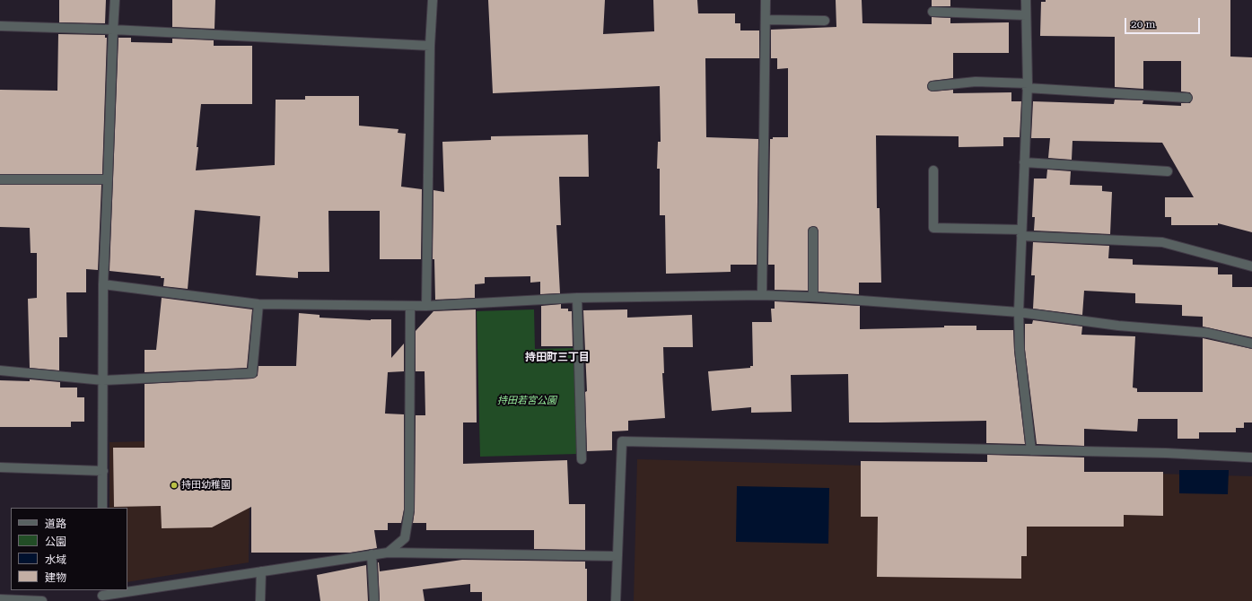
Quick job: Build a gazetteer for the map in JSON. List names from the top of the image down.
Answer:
{
  "districts": ["持田町三丁目"],
  "parks": ["持田若宮公園"],
  "places": ["持田幼稚園"],
  "legend": [
    "道路",
    "公園",
    "水域",
    "建物"
  ],
  "scale_bar": "20 m"
}
